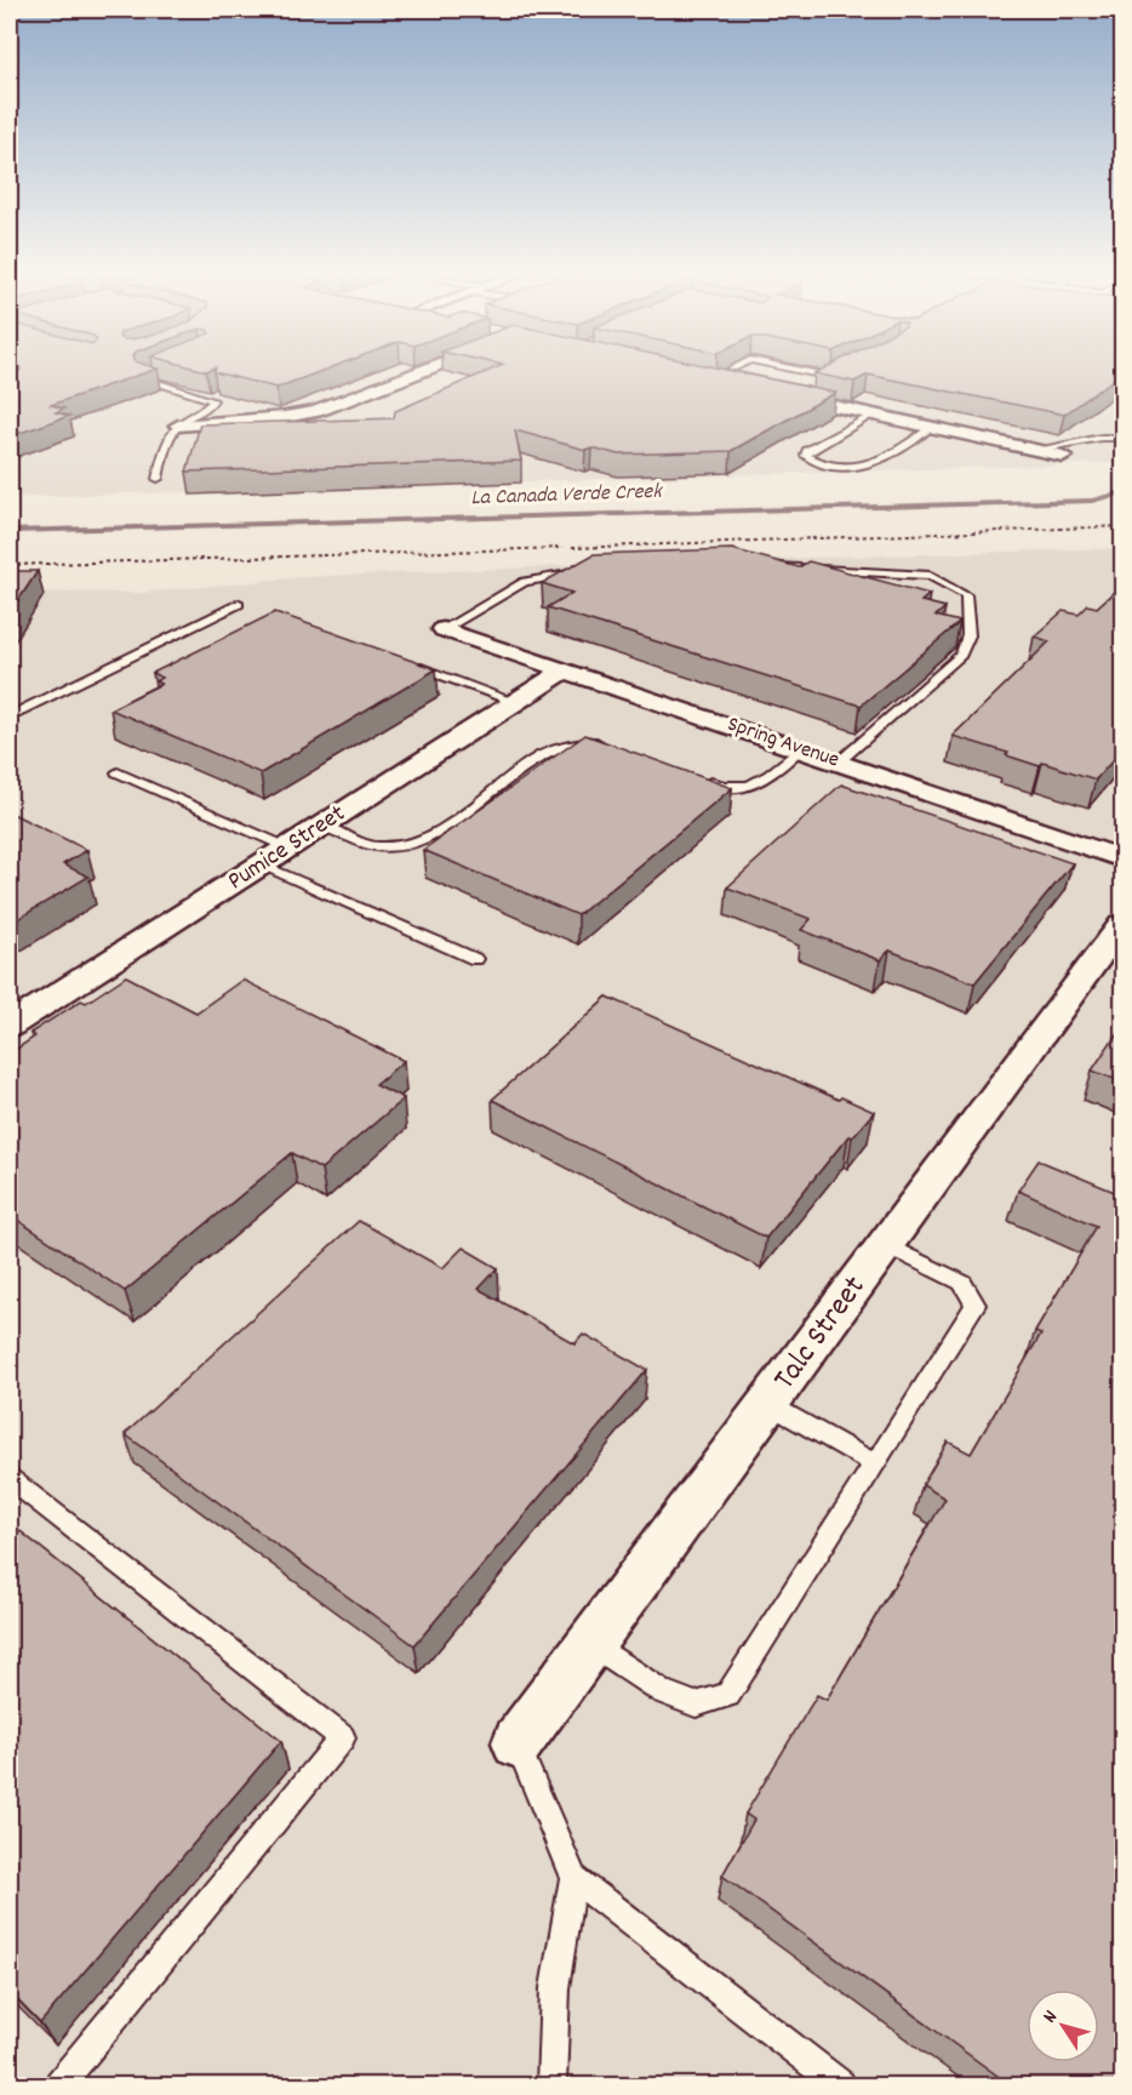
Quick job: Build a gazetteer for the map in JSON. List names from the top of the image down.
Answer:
{
  "streets": {
    "street": ["Spring Avenue", "Pumice Street", "Talc Street"]
  },
  "crossings": [
    ["Spring Avenue", "Pumice Street"]
  ],
  "water": ["La Canada Verde Creek"],
  "north": "top left"
}
